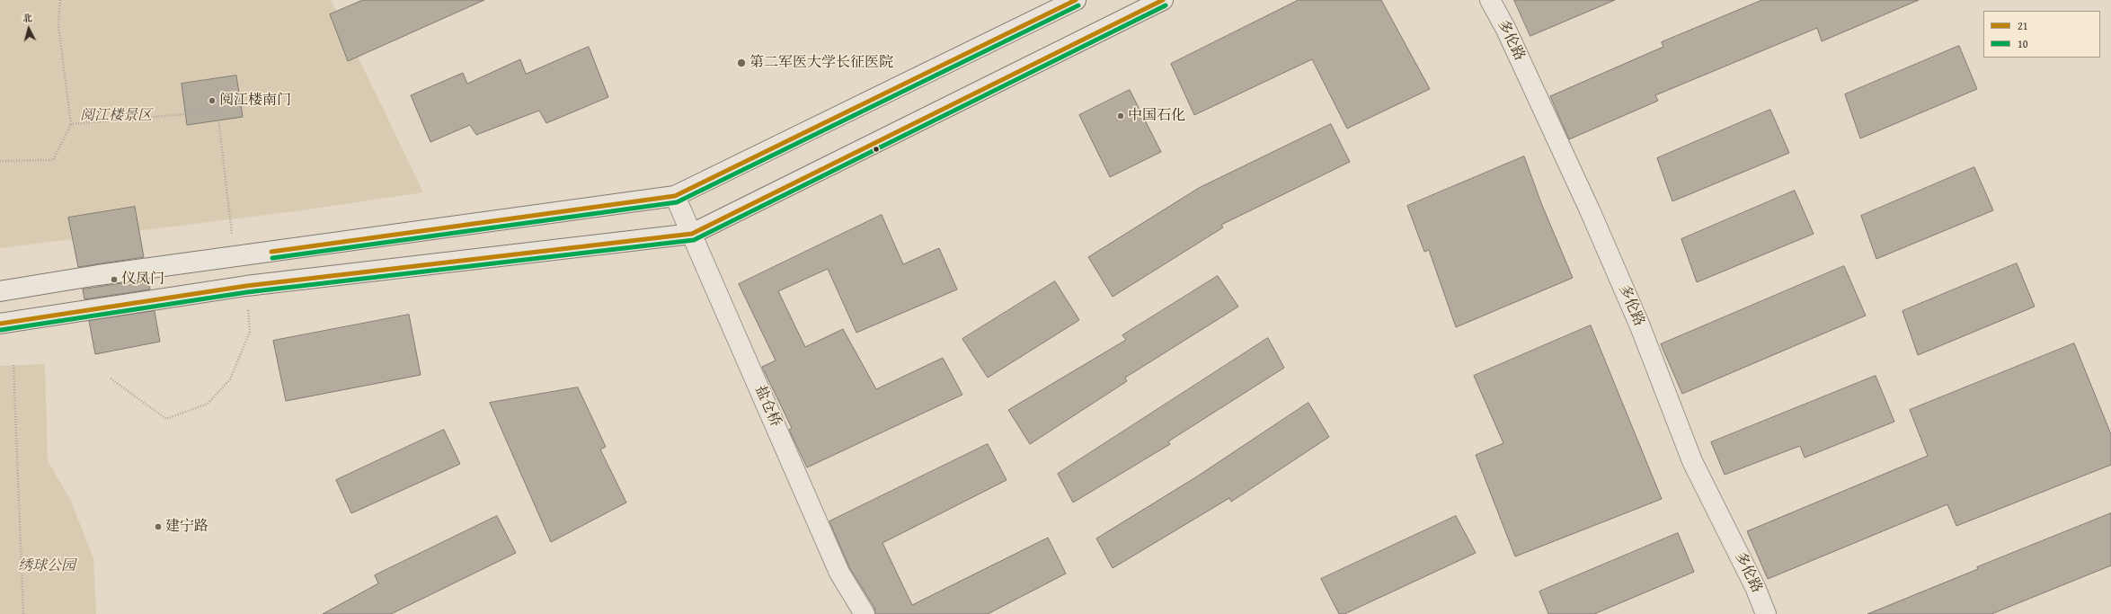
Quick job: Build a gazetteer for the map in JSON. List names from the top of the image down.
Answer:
{
  "streets": {
    "main road": ["多伦路", "盐仓桥"]
  },
  "parks": ["阅江楼景区", "绣球公园"],
  "places": [
    "第二军医大学长征医院",
    "阅江楼南门",
    "中国石化",
    "仪凤门",
    "建宁路"
  ],
  "lines": ["transit line 21", "transit line 10"],
  "legend": ["21", "10"],
  "north": "top"
}
